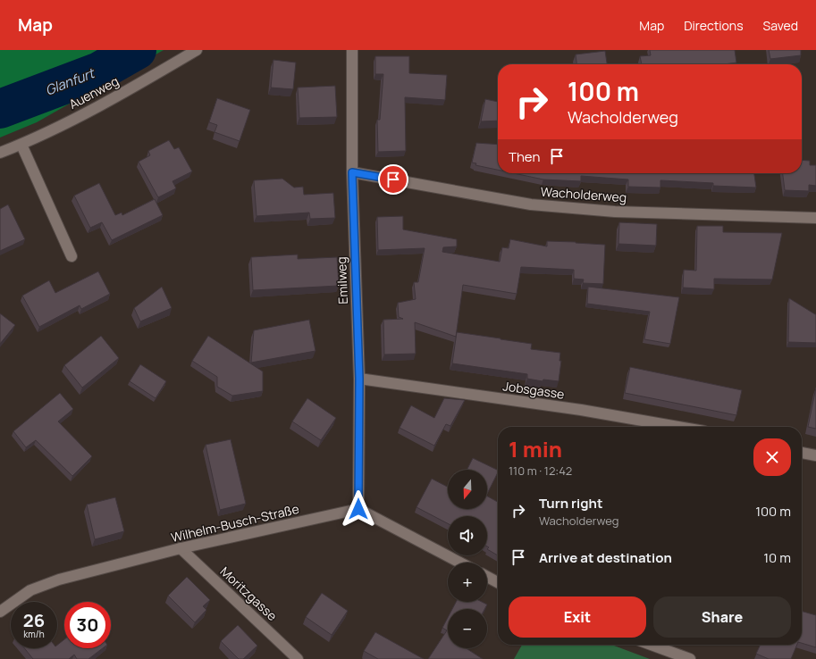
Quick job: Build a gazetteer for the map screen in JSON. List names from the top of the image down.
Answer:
{
  "streets": {
    "street": [
      "Auenweg",
      "Wacholderweg",
      "Emilweg",
      "Jobsgasse",
      "Wilhelm-Busch-Straße",
      "Moritzgasse"
    ]
  },
  "crossings": [
    ["Wacholderweg", "Emilweg"],
    ["Emilweg", "Jobsgasse"],
    ["Emilweg", "Wilhelm-Busch-Straße"],
    ["Wilhelm-Busch-Straße", "Moritzgasse"]
  ],
  "water": ["Glanfurt"],
  "north": "bottom",
  "page": {
    "header": "Map",
    "nav": ["Map", "Directions", "Saved"],
    "turn": ["100 m", "Wacholderweg"],
    "then": "Then",
    "heading": ["1 min", "110 m · 12:42"],
    "map_buttons": ["+", "−"],
    "list": [
      {
        "name": "Turn right",
        "note": "Wacholderweg",
        "value": "100 m"
      },
      {
        "name": "Arrive at destination",
        "value": "10 m"
      }
    ],
    "buttons": ["Exit", "Share"],
    "speed": "26 km/h",
    "limit": "30"
  }
}
